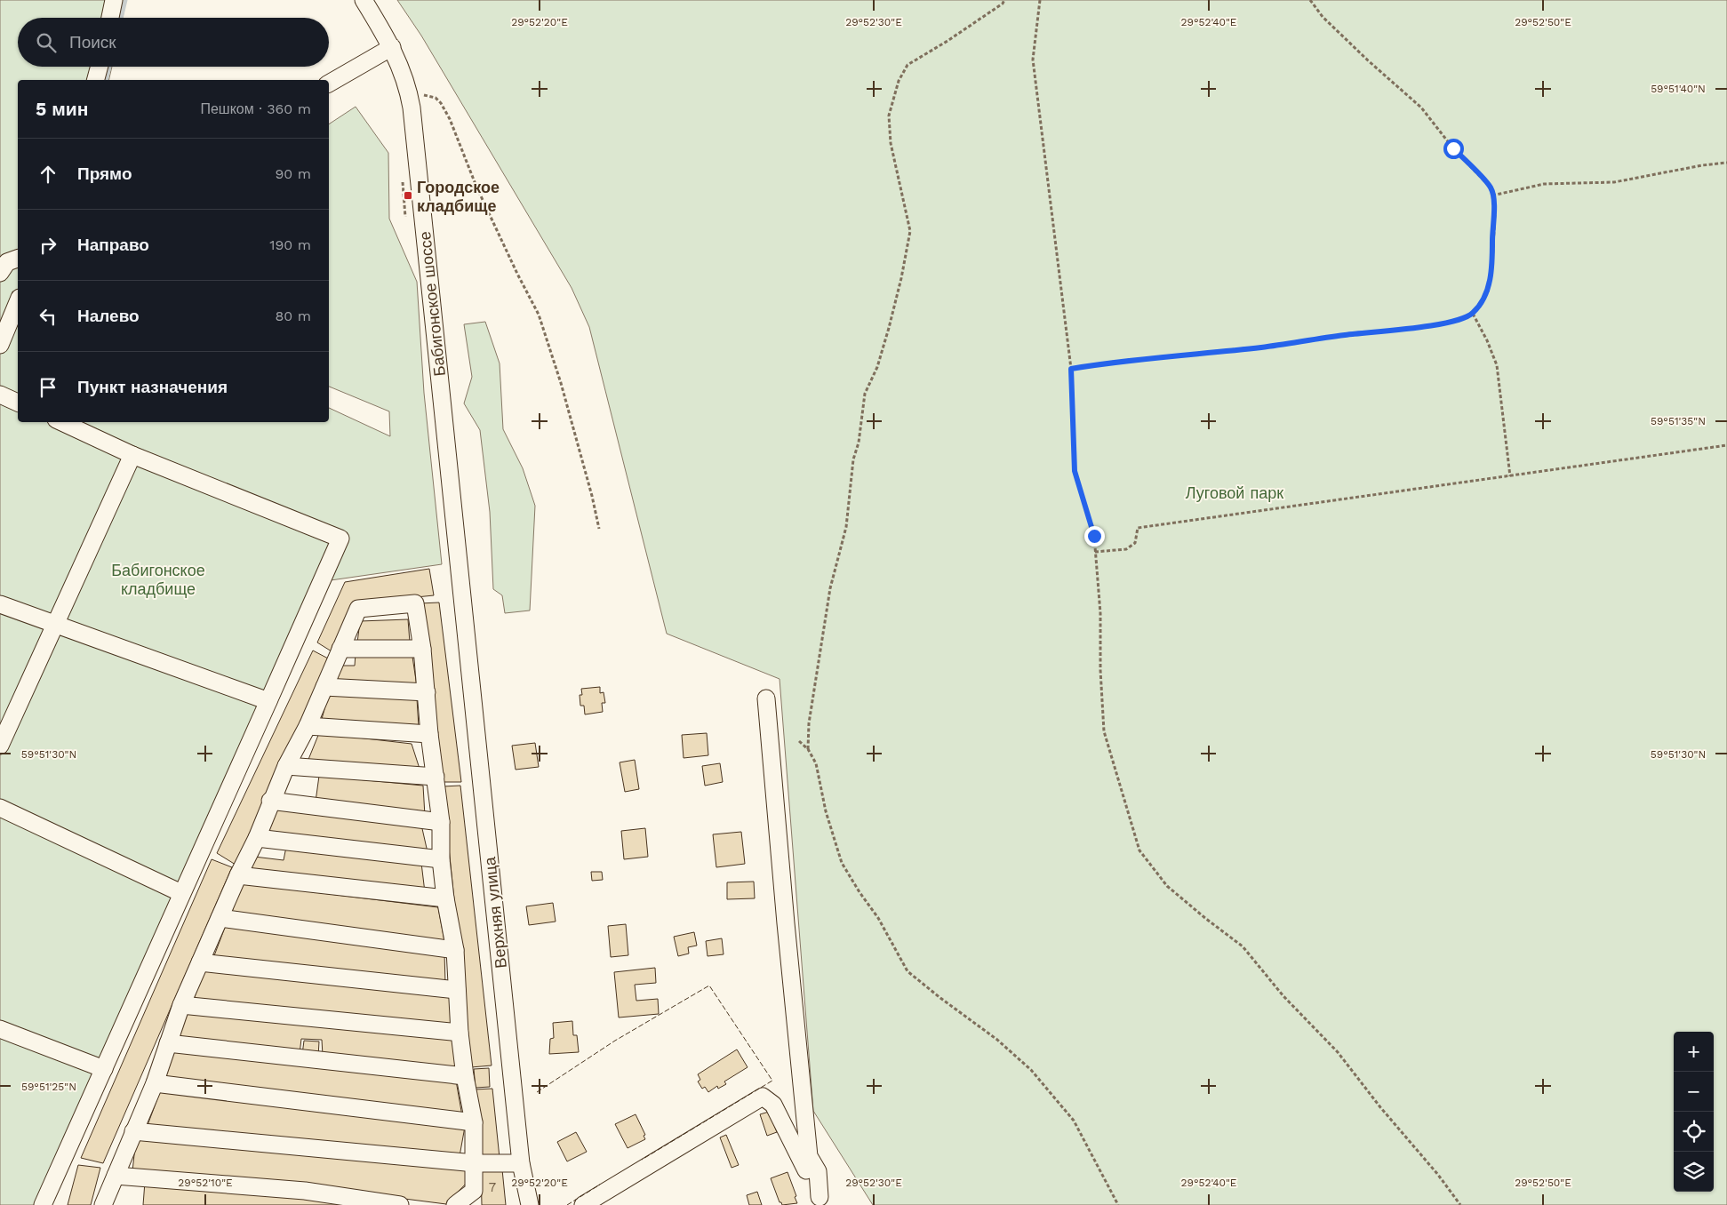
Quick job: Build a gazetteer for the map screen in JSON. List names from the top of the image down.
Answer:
{
  "streets": {
    "street": ["Бабигонское шоссе", "Верхняя улица"]
  },
  "crossings": [
    ["Бабигонское шоссе", "Верхняя улица"]
  ],
  "parks": ["Луговой парк", "Бабигонское кладбище"],
  "places": {
    "transit": ["Городское кладбище"]
  },
  "house_numbers": ["7"],
  "page": {
    "search": "Поиск",
    "heading": ["5 мин", "Пешком · 360 m"],
    "list": [
      ["Прямо", "90 m"],
      ["Направо", "190 m"],
      ["Налево", "80 m"],
      "Пункт назначения"
    ],
    "map_buttons": ["+", "−"]
  },
  "coordinates": [
    "29°52'20\"E",
    "29°52'30\"E",
    "29°52'40\"E",
    "29°52'50\"E",
    "59°51'40\"N",
    "59°51'35\"N",
    "59°51'30\"N",
    "59°51'25\"N",
    "29°52'10\"E"
  ]
}
